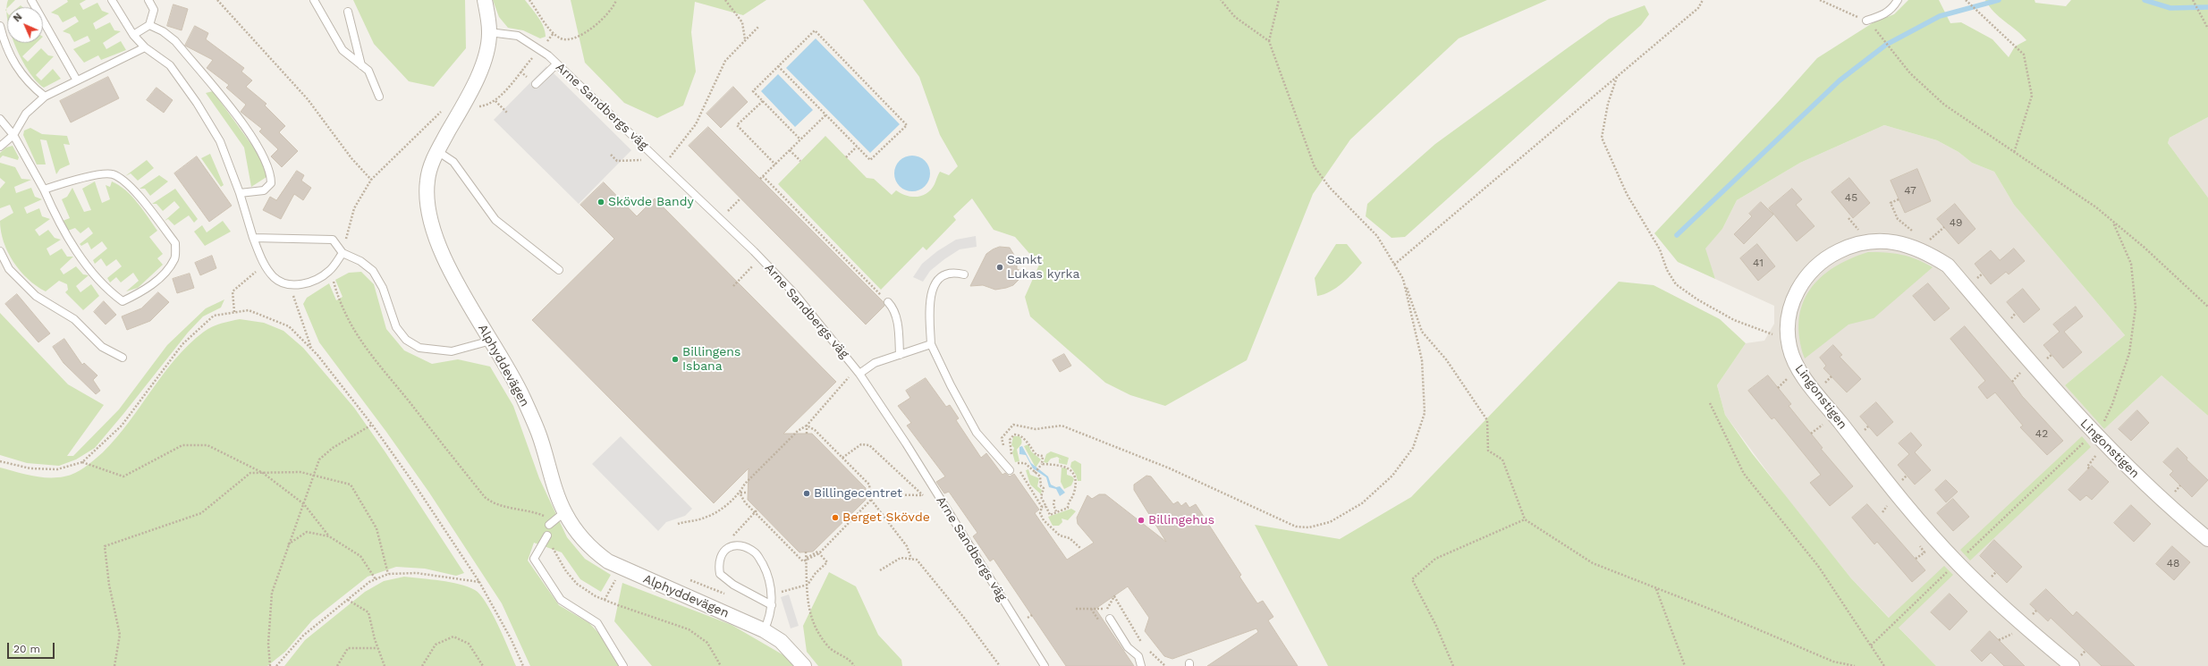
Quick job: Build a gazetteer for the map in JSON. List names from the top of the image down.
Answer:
{
  "streets": {
    "street": ["Alphyddevägen", "Lingonstigen"],
    "lane": ["Arne Sandbergs väg"]
  },
  "crossings": [
    ["Arne Sandbergs väg", "Alphyddevägen"]
  ],
  "places": [
    "Skövde Bandy",
    "Sankt Lukas kyrka",
    "Billingens Isbana",
    "Billingecentret",
    "Berget Skövde",
    "Billingehus"
  ],
  "house_numbers": [
    "47",
    "45",
    "49",
    "41",
    "42",
    "48"
  ],
  "scale_bar": "20 m",
  "north": "top left"
}
